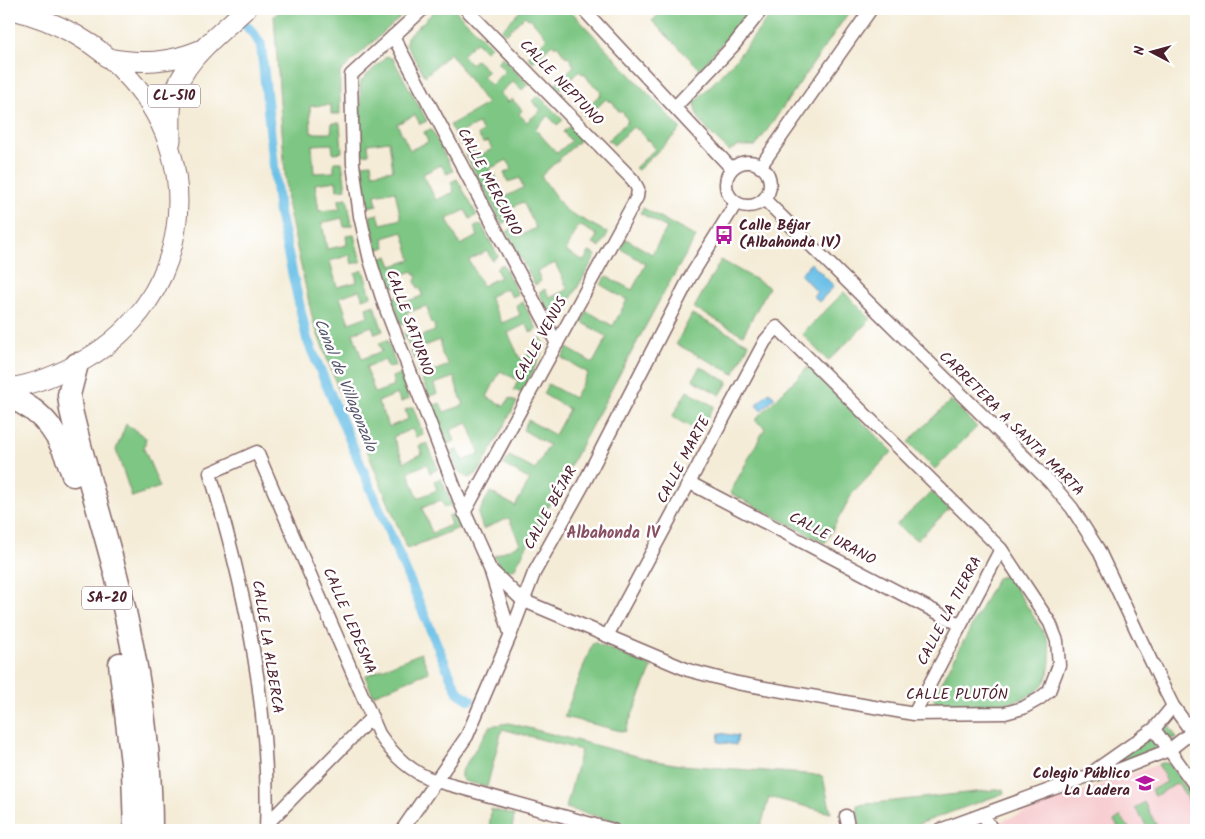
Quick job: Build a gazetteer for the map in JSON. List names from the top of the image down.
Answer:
{
  "streets": {
    "highway": ["SA-20"],
    "main road": ["CL-510"],
    "street": [
      "CALLE NEPTUNO",
      "CALLE MERCURIO",
      "CALLE SATURNO",
      "CALLE VENUS",
      "CARRETERA A SANTA MARTA",
      "CALLE MARTE",
      "CALLE BÉJAR",
      "CALLE URANO",
      "CALLE LA TIERRA",
      "CALLE LEDESMA",
      "CALLE LA ALBERCA",
      "CALLE PLUTÓN"
    ]
  },
  "crossings": [
    ["CALLE NEPTUNO", "CALLE VENUS"],
    ["CALLE MERCURIO", "CALLE SATURNO"],
    ["CALLE MERCURIO", "CALLE VENUS"],
    ["CALLE SATURNO", "CALLE VENUS"],
    ["CALLE SATURNO", "CALLE BÉJAR"],
    ["CALLE SATURNO", "CALLE PLUTÓN"],
    ["CARRETERA A SANTA MARTA", "CALLE BÉJAR"],
    ["CALLE MARTE", "CALLE URANO"],
    ["CALLE MARTE", "CALLE PLUTÓN"],
    ["CALLE BÉJAR", "CALLE LEDESMA"],
    ["CALLE BÉJAR", "CALLE PLUTÓN"],
    ["CALLE URANO", "CALLE LA TIERRA"],
    ["CALLE LA TIERRA", "CALLE PLUTÓN"],
    ["CALLE LEDESMA", "CALLE LA ALBERCA"]
  ],
  "districts": ["Albahonda IV"],
  "water": ["Canal de Villagonzalo"],
  "places": {
    "bus stop": ["Calle Béjar (Albahonda IV)"],
    "school or university": ["Colegio Público La Ladera"]
  },
  "north": "left"
}
